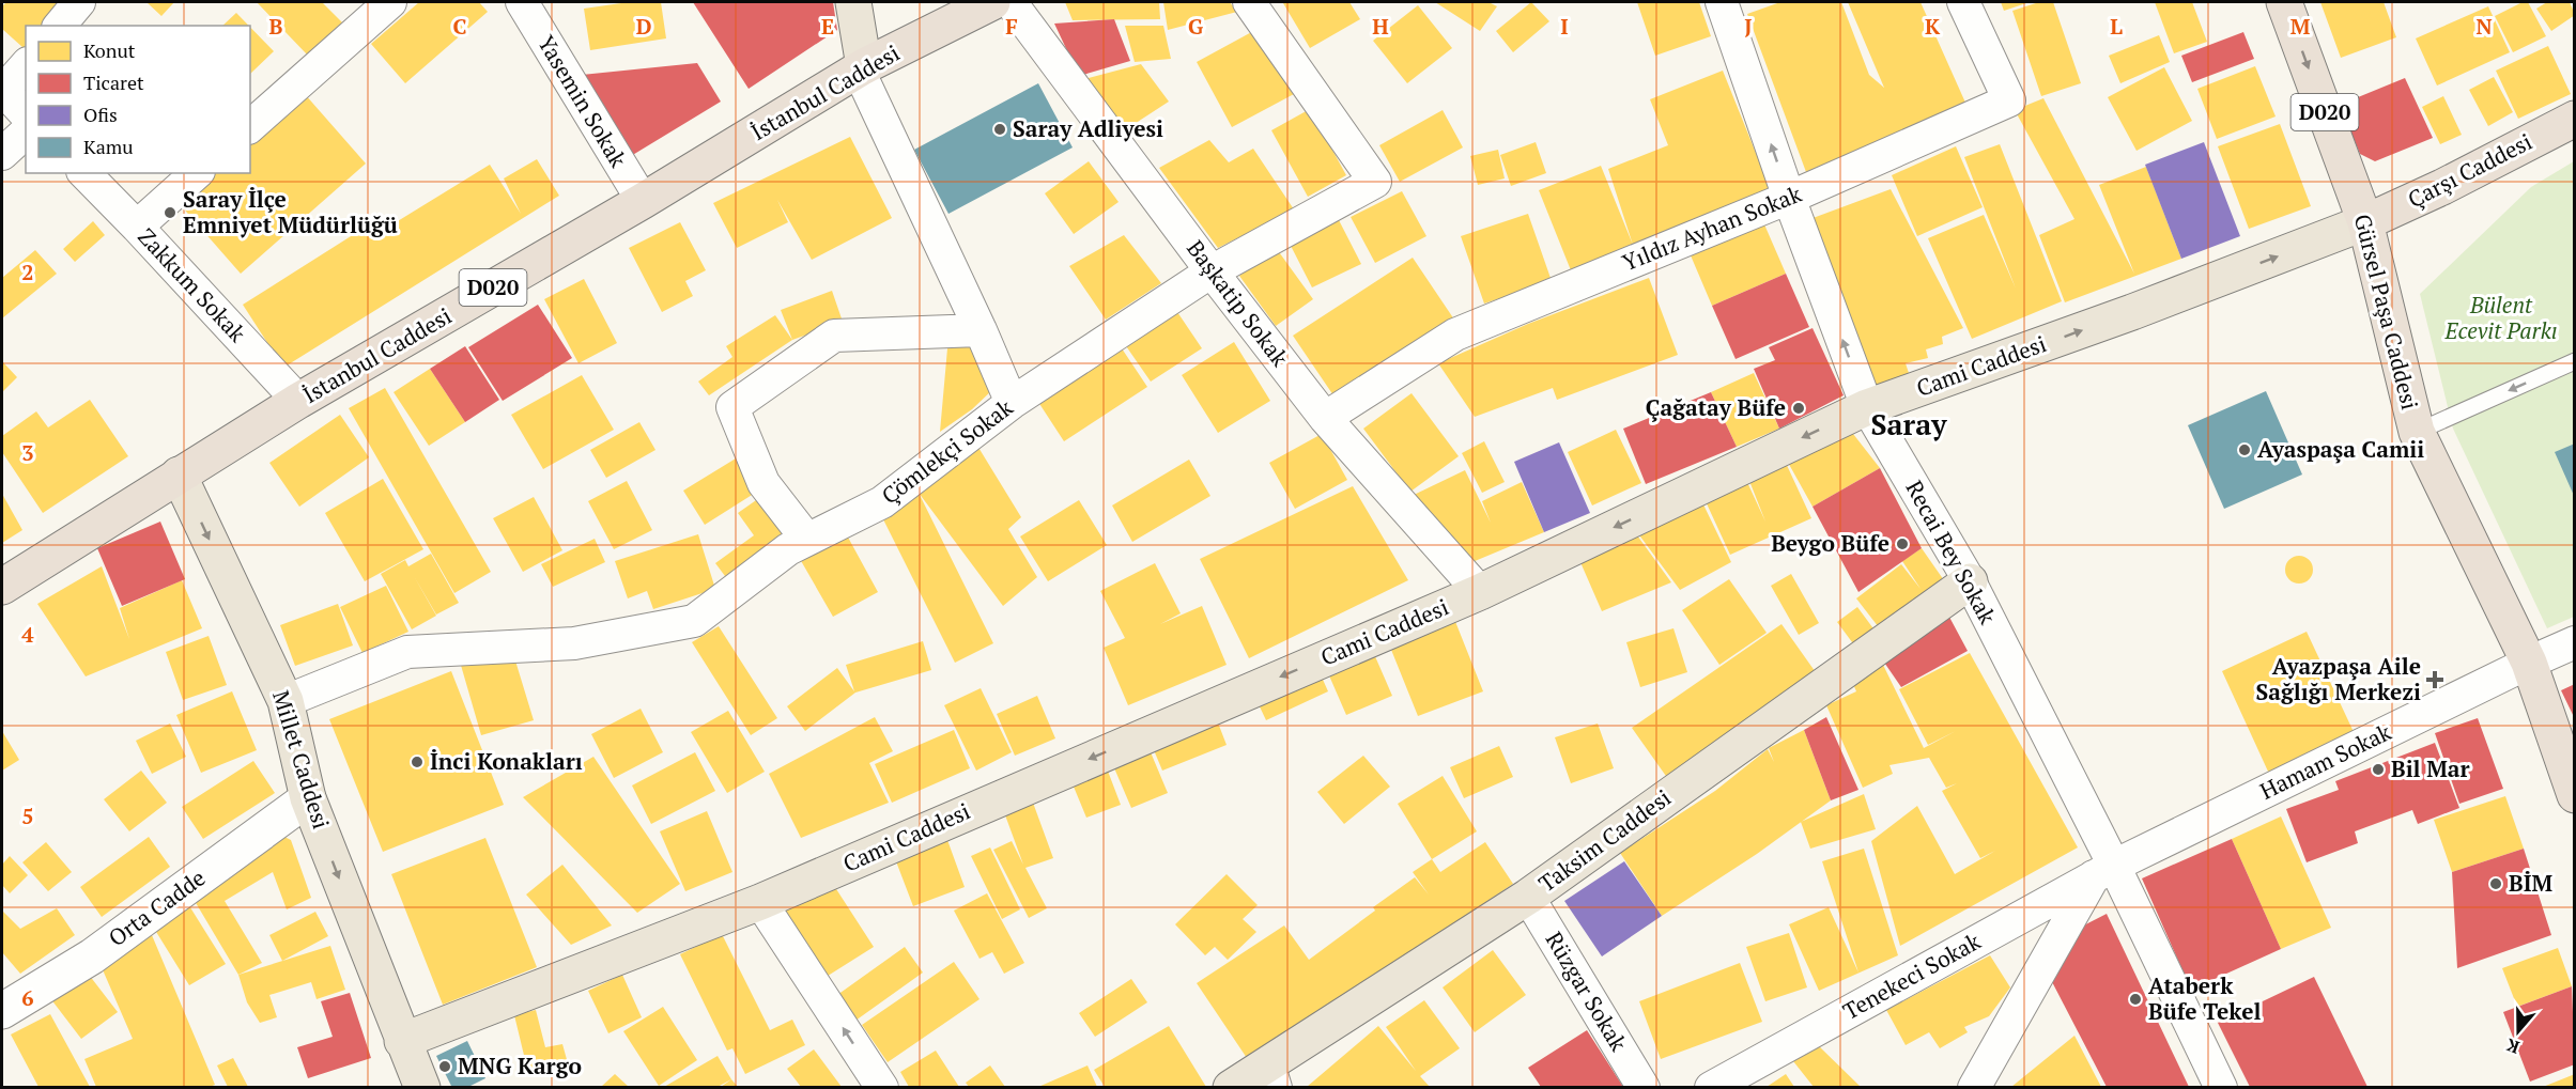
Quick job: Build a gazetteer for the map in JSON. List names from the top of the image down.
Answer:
{
  "streets": {
    "highway": [
      "İstanbul Caddesi",
      "D020",
      "Çarşı Caddesi",
      "Gürsel Paşa Caddesi"
    ],
    "main road": ["Cami Caddesi", "Millet Caddesi", "Taksim Caddesi"],
    "street": [
      "Yasemin Sokak",
      "Yıldız Ayhan Sokak",
      "Zakkum Sokak",
      "Başkatip Sokak",
      "Çömlekçi Sokak",
      "Recai Bey Sokak",
      "Hamam Sokak",
      "Orta Cadde",
      "Tenekeci Sokak",
      "Rüzgar Sokak"
    ]
  },
  "crossings": [
    ["İstanbul Caddesi", "Yasemin Sokak"],
    ["İstanbul Caddesi", "Zakkum Sokak"],
    ["İstanbul Caddesi", "Millet Caddesi"],
    ["Çarşı Caddesi", "Gürsel Paşa Caddesi"],
    ["Çarşı Caddesi", "Cami Caddesi"],
    ["Yıldız Ayhan Sokak", "Başkatip Sokak"],
    ["Yıldız Ayhan Sokak", "Recai Bey Sokak"],
    ["Başkatip Sokak", "Cami Caddesi"],
    ["Başkatip Sokak", "Çömlekçi Sokak"],
    ["Gürsel Paşa Caddesi", "Cami Caddesi"],
    ["Gürsel Paşa Caddesi", "Hamam Sokak"],
    ["Cami Caddesi", "Recai Bey Sokak"],
    ["Cami Caddesi", "Millet Caddesi"],
    ["Çömlekçi Sokak", "Millet Caddesi"],
    ["Recai Bey Sokak", "Hamam Sokak"],
    ["Recai Bey Sokak", "Taksim Caddesi"],
    ["Recai Bey Sokak", "Tenekeci Sokak"],
    ["Millet Caddesi", "Orta Cadde"],
    ["Hamam Sokak", "Tenekeci Sokak"],
    ["Taksim Caddesi", "Rüzgar Sokak"]
  ],
  "one_way": ["Recai Bey Sokak", "Millet Caddesi"],
  "districts": ["Saray"],
  "parks": ["Bülent Ecevit Parkı"],
  "places": {
    "other": [
      "Saray Adliyesi",
      "Saray İlçe Emniyet Müdürlüğü",
      "Çağatay Büfe",
      "Ayaspaşa Camii",
      "Beygo Büfe",
      "İnci Konakları",
      "Bil Mar",
      "BİM",
      "Ataberk Büfe Tekel",
      "MNG Kargo"
    ],
    "health": ["Ayazpaşa Aile Sağlığı Merkezi"]
  },
  "legend": [
    "Konut",
    "Ticaret",
    "Ofis",
    "Kamu"
  ],
  "north": "bottom",
  "grid": {
    "columns": [
      "B",
      "C",
      "D",
      "E",
      "F",
      "G",
      "H",
      "I",
      "J",
      "K",
      "L",
      "M",
      "N"
    ],
    "rows": [
      "2",
      "3",
      "4",
      "5",
      "6"
    ]
  }
}
